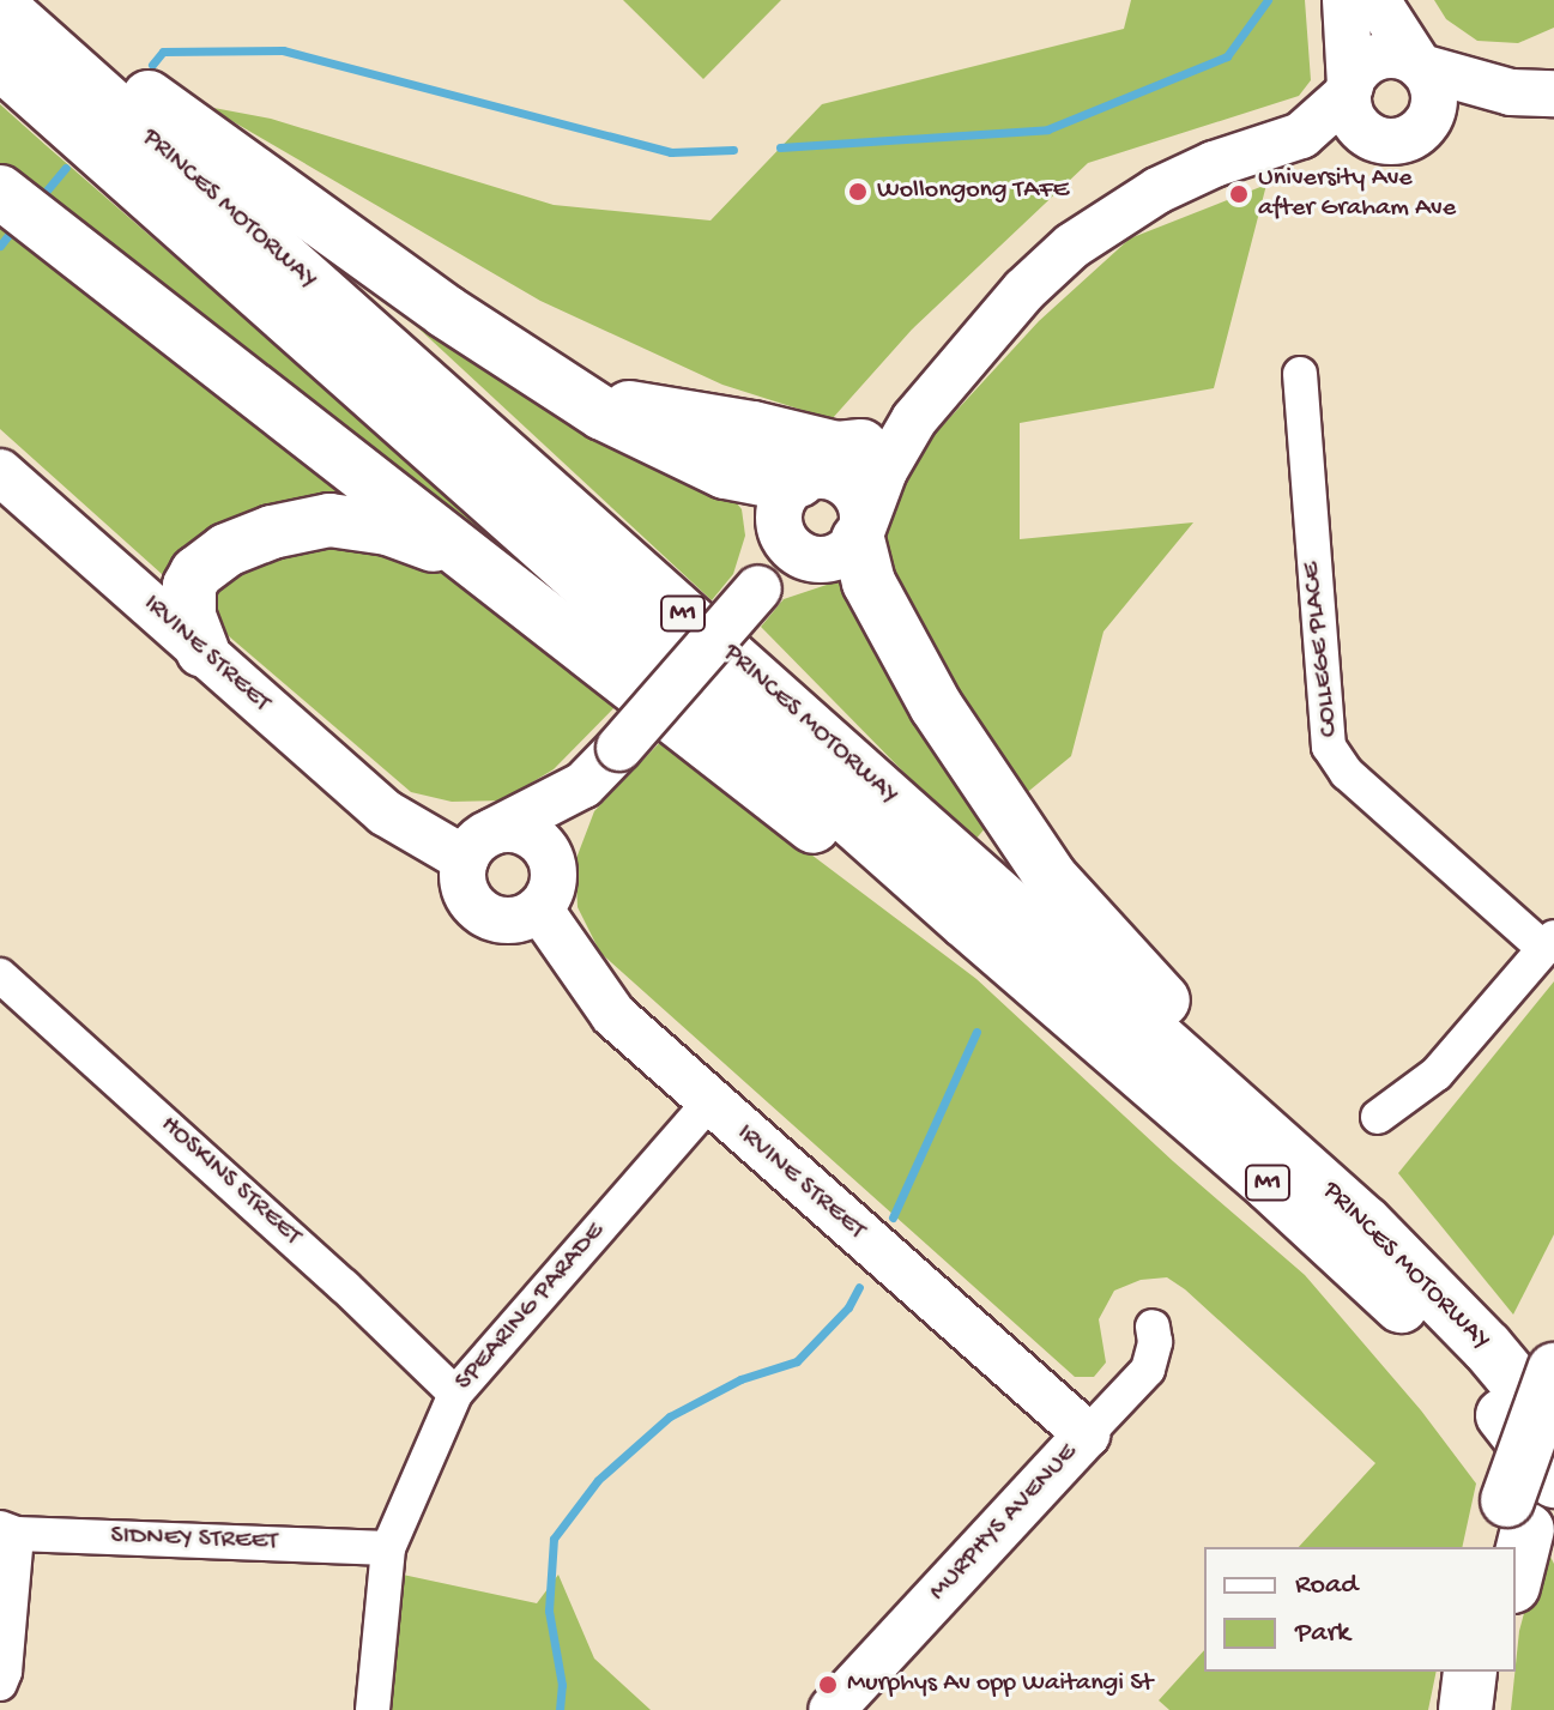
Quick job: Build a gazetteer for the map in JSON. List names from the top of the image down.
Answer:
{
  "streets": {
    "highway": ["PRINCES MOTORWAY", "M1"],
    "main road": ["IRVINE STREET", "MURPHYS AVENUE"],
    "street": [
      "COLLEGE PLACE",
      "HOSKINS STREET",
      "SPEARING PARADE",
      "SIDNEY STREET"
    ]
  },
  "crossings": [
    ["IRVINE STREET", "SPEARING PARADE"],
    ["IRVINE STREET", "MURPHYS AVENUE"],
    ["HOSKINS STREET", "SPEARING PARADE"],
    ["SPEARING PARADE", "SIDNEY STREET"]
  ],
  "places": ["Wollongong TAFE", "University Ave after Graham Ave", "Murphys Av opp Waitangi St"],
  "legend": ["Road", "Park"]
}
